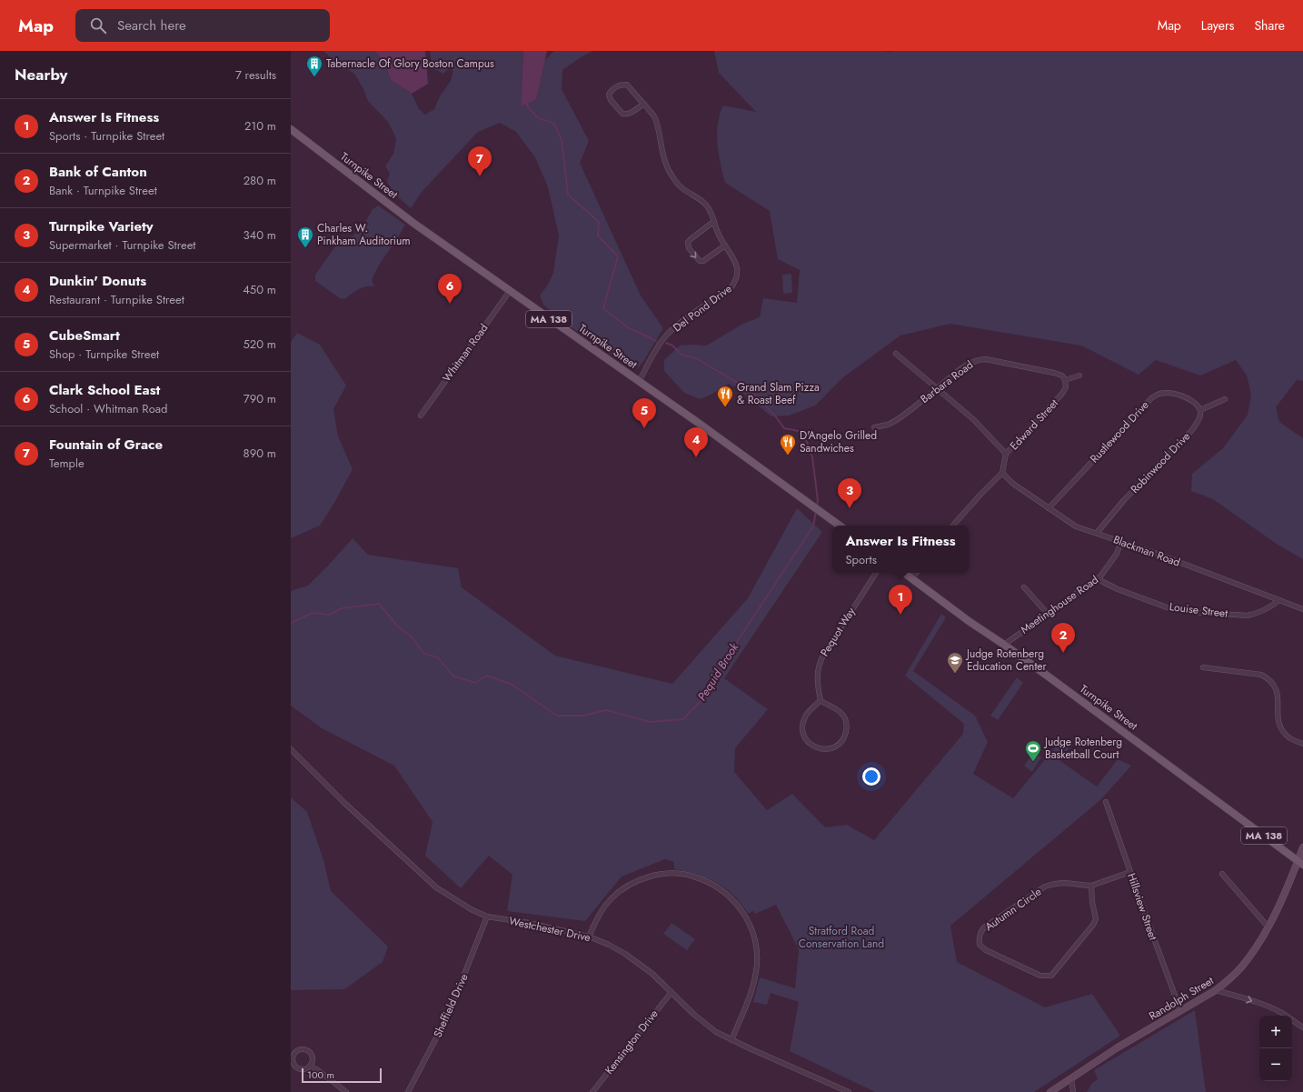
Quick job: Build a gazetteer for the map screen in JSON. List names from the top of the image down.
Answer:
{
  "streets": {
    "main road": ["Turnpike Street", "MA 138", "Randolph Street"],
    "street": [
      "Del Pond Drive",
      "Whitman Road",
      "Barbara Road",
      "Edward Street",
      "Rustlewood Drive",
      "Robinwood Drive",
      "Blackman Road",
      "Meetinghouse Road",
      "Louise Street",
      "Pequot Way",
      "Hillsview Street",
      "Autumn Circle",
      "Westchester Drive",
      "Sheffield Drive",
      "Kensington Drive"
    ]
  },
  "crossings": [
    ["Turnpike Street", "Del Pond Drive"],
    ["Turnpike Street", "Whitman Road"],
    ["Turnpike Street", "Meetinghouse Road"],
    ["Turnpike Street", "Randolph Street"],
    ["Barbara Road", "Edward Street"],
    ["Edward Street", "Blackman Road"],
    ["Rustlewood Drive", "Robinwood Drive"],
    ["Rustlewood Drive", "Blackman Road"],
    ["Robinwood Drive", "Blackman Road"],
    ["Blackman Road", "Meetinghouse Road"],
    ["Blackman Road", "Louise Street"],
    ["Meetinghouse Road", "Louise Street"],
    ["Hillsview Street", "Autumn Circle"],
    ["Hillsview Street", "Randolph Street"],
    ["Westchester Drive", "Sheffield Drive"],
    ["Westchester Drive", "Kensington Drive"]
  ],
  "water": ["Pequid Brook"],
  "parks": ["Stratford Road Conservation Land"],
  "places": {
    "building": ["Tabernacle Of Glory Boston Campus", "Charles W. Pinkham Auditorium"],
    "restaurant": ["Grand Slam Pizza & Roast Beef", "D'Angelo Grilled Sandwiches"],
    "school or university": ["Judge Rotenberg Education Center"],
    "sports": ["Judge Rotenberg Basketball Court"]
  },
  "scale_bar": "100 m",
  "page": {
    "header": "Map",
    "search": "Search here",
    "nav": ["Map", "Layers", "Share"],
    "heading": ["Nearby", "7 results"],
    "list": [
      {
        "mark": "1",
        "name": "Answer Is Fitness",
        "note": "Sports · Turnpike Street",
        "value": "210 m"
      },
      {
        "mark": "2",
        "name": "Bank of Canton",
        "note": "Bank · Turnpike Street",
        "value": "280 m"
      },
      {
        "mark": "3",
        "name": "Turnpike Variety",
        "note": "Supermarket · Turnpike Street",
        "value": "340 m"
      },
      {
        "mark": "4",
        "name": "Dunkin' Donuts",
        "note": "Restaurant · Turnpike Street",
        "value": "450 m"
      },
      {
        "mark": "5",
        "name": "CubeSmart",
        "note": "Shop · Turnpike Street",
        "value": "520 m"
      },
      {
        "mark": "6",
        "name": "Clark School East",
        "note": "School · Whitman Road",
        "value": "790 m"
      },
      {
        "mark": "7",
        "name": "Fountain of Grace",
        "note": "Temple",
        "value": "890 m"
      }
    ],
    "pins": [
      "7",
      "6",
      "5",
      "4",
      "3",
      "1",
      "2"
    ],
    "popup": ["Answer Is Fitness", "Sports"],
    "map_buttons": ["+", "−"],
    "scale": "100 m"
  }
}
